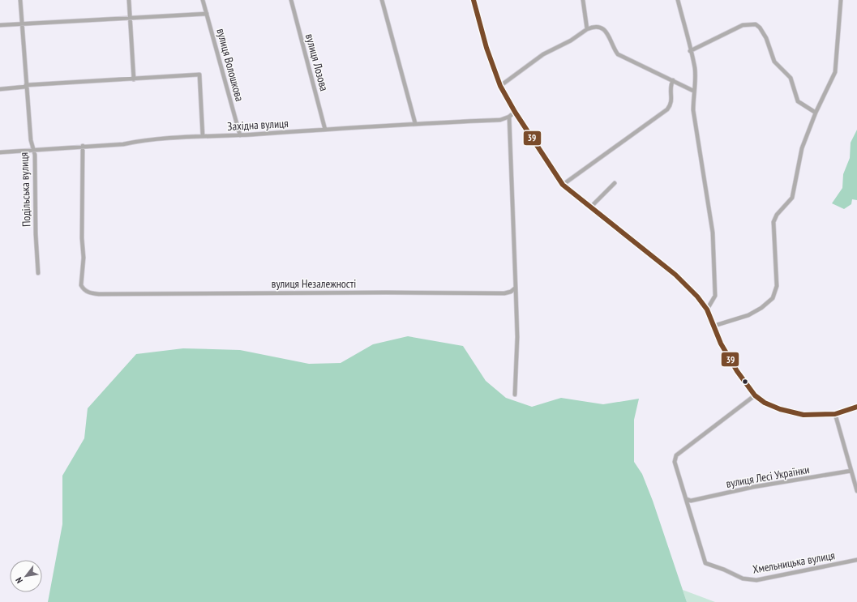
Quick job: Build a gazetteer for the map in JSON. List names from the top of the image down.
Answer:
{
  "streets": {
    "street": [
      "вулиця Лозова",
      "вулиця Волошкова",
      "Західна вулиця",
      "Подільська вулиця",
      "вулиця Незалежності",
      "вулиця Лесі Українки",
      "Хмельницька вулиця"
    ]
  },
  "crossings": [
    ["вулиця Лозова", "Західна вулиця"],
    ["вулиця Волошкова", "Західна вулиця"],
    ["Західна вулиця", "Подільська вулиця"],
    ["Західна вулиця", "вулиця Незалежності"],
    ["вулиця Лесі Українки", "Хмельницька вулиця"]
  ],
  "lines": ["transit line 39"],
  "north": "bottom left"
}
